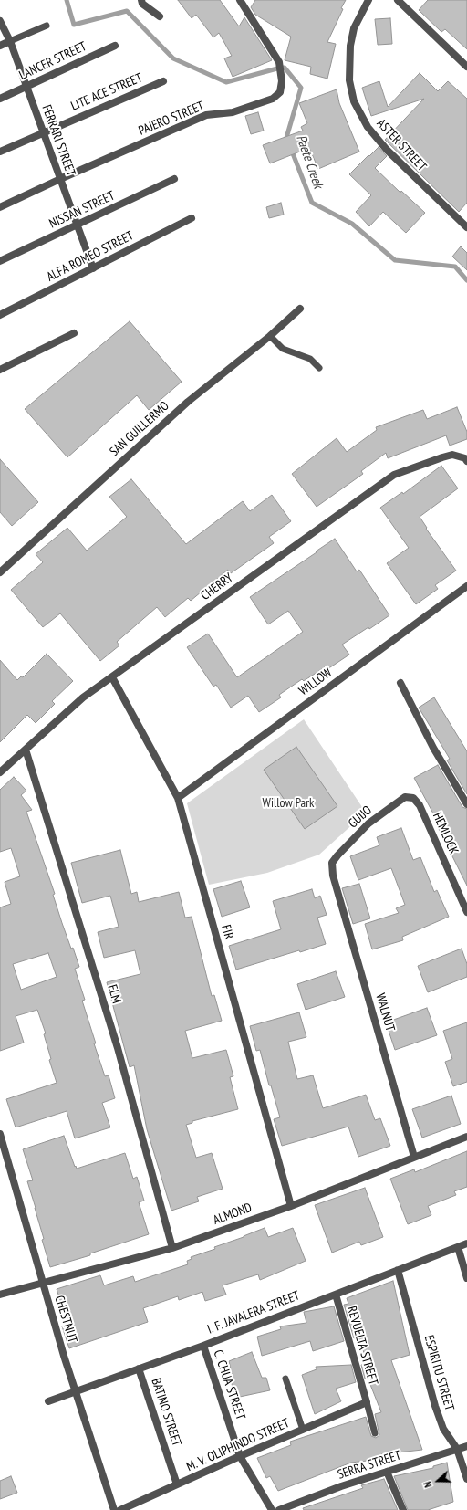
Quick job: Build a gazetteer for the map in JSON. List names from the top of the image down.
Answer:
{
  "streets": {
    "street": [
      "LANCER STREET",
      "LITE ACE STREET",
      "PAJERO STREET",
      "FERRARI STREET",
      "ASTER STREET",
      "NISSAN STREET",
      "ALFA ROMEO STREET",
      "SAN GUILLERMO",
      "CHERRY",
      "WILLOW",
      "GUIJO",
      "HEMLOCK",
      "FIR",
      "ELM",
      "WALNUT",
      "ALMOND",
      "I. F. JAVALERA STREET",
      "CHESTNUT",
      "REVUELTA STREET",
      "ESPIRITU STREET",
      "C. CHUA STREET",
      "BATINO STREET",
      "M. V. OLIPHINDO STREET",
      "SERRA STREET"
    ]
  },
  "crossings": [
    ["LANCER STREET", "FERRARI STREET"],
    ["LITE ACE STREET", "FERRARI STREET"],
    ["PAJERO STREET", "FERRARI STREET"],
    ["FERRARI STREET", "NISSAN STREET"],
    ["FERRARI STREET", "ALFA ROMEO STREET"],
    ["CHERRY", "FIR"],
    ["CHERRY", "ELM"],
    ["WILLOW", "FIR"],
    ["GUIJO", "HEMLOCK"],
    ["GUIJO", "WALNUT"],
    ["FIR", "ALMOND"],
    ["ELM", "ALMOND"],
    ["WALNUT", "ALMOND"],
    ["ALMOND", "CHESTNUT"],
    ["I. F. JAVALERA STREET", "CHESTNUT"],
    ["I. F. JAVALERA STREET", "REVUELTA STREET"],
    ["I. F. JAVALERA STREET", "ESPIRITU STREET"],
    ["I. F. JAVALERA STREET", "C. CHUA STREET"],
    ["I. F. JAVALERA STREET", "BATINO STREET"],
    ["REVUELTA STREET", "M. V. OLIPHINDO STREET"],
    ["ESPIRITU STREET", "SERRA STREET"],
    ["C. CHUA STREET", "M. V. OLIPHINDO STREET"],
    ["BATINO STREET", "M. V. OLIPHINDO STREET"]
  ],
  "water": ["Paete Creek"],
  "parks": ["Willow Park"],
  "north": "left"
}
